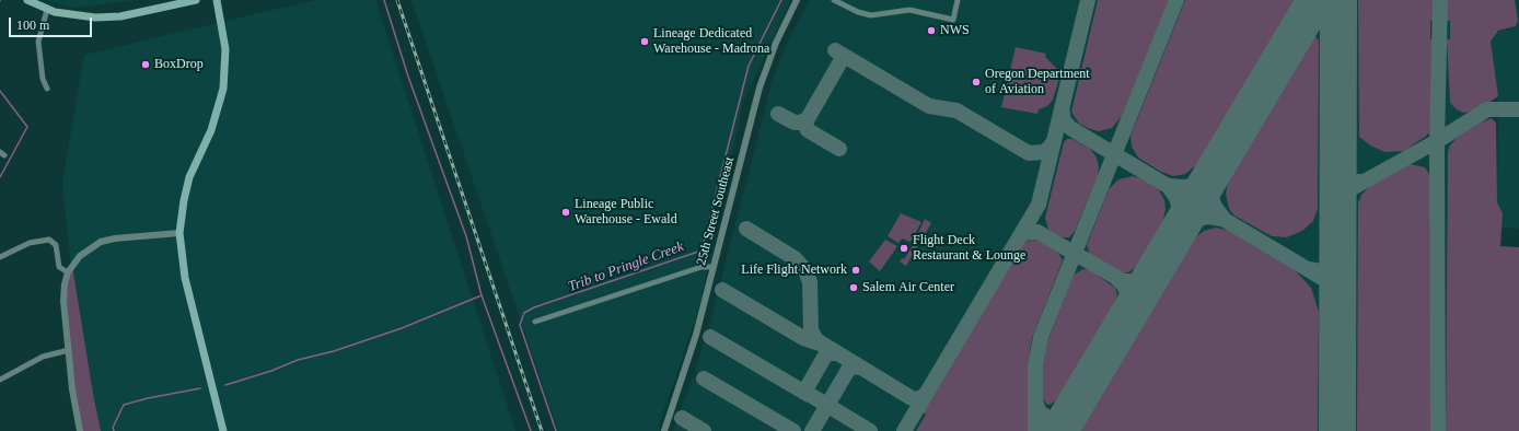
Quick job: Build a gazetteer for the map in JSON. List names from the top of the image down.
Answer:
{
  "streets": {
    "street": ["25th Street Southeast"]
  },
  "water": ["Trib to Pringle Creek"],
  "places": [
    "NWS",
    "Lineage Dedicated Warehouse - Madrona",
    "BoxDrop",
    "Oregon Department of Aviation",
    "Lineage Public Warehouse - Ewald",
    "Flight Deck Restaurant & Lounge",
    "Life Flight Network",
    "Salem Air Center"
  ],
  "scale_bar": "100 m"
}
